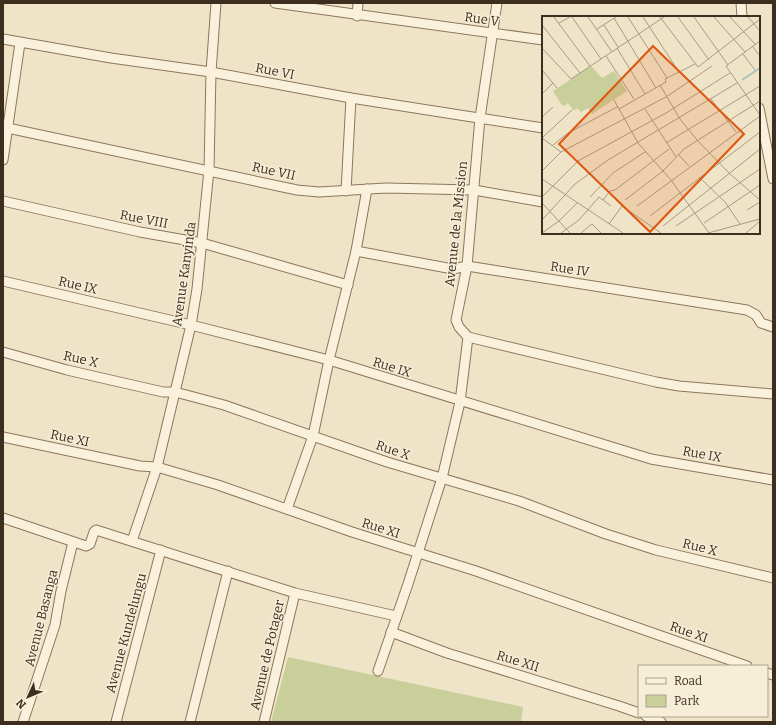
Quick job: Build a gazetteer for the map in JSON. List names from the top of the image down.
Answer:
{
  "streets": {
    "street": [
      "Rue V",
      "Rue VI",
      "Rue VII",
      "Rue VIII",
      "Avenue de la Mission",
      "Rue IV",
      "Avenue Kanyinda",
      "Rue IX",
      "Rue X",
      "Rue XI",
      "Avenue Basanga",
      "Avenue Kundelungu",
      "Avenue de Potager",
      "Rue XII"
    ]
  },
  "crossings": [
    ["Rue V", "Avenue de la Mission"],
    ["Rue VI", "Avenue de la Mission"],
    ["Rue VI", "Avenue Kanyinda"],
    ["Rue VII", "Avenue de la Mission"],
    ["Rue VII", "Avenue Kanyinda"],
    ["Rue VIII", "Avenue Kanyinda"],
    ["Avenue de la Mission", "Rue IV"],
    ["Avenue Kanyinda", "Rue IX"],
    ["Avenue Kanyinda", "Rue X"],
    ["Avenue Kanyinda", "Rue XI"]
  ],
  "legend": ["Road", "Park"],
  "north": "bottom left"
}
